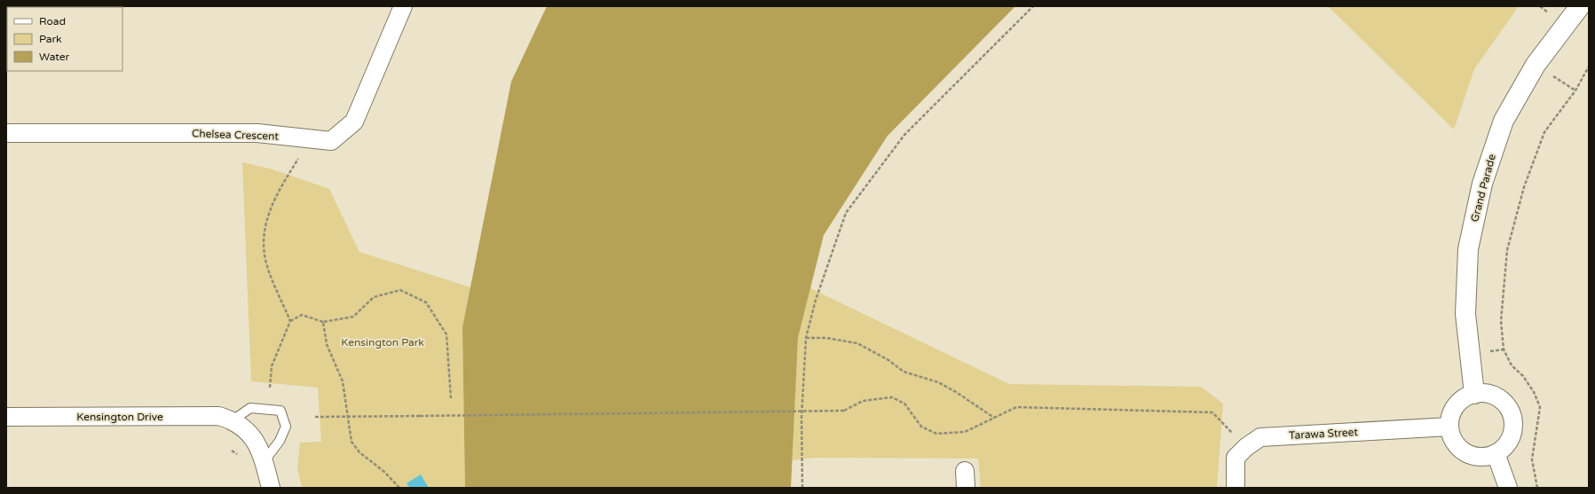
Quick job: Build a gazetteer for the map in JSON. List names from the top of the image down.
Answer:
{
  "streets": {
    "street": [
      "Chelsea Crescent",
      "Grand Parade",
      "Kensington Drive",
      "Tarawa Street"
    ]
  },
  "crossings": [
    ["Grand Parade", "Tarawa Street"]
  ],
  "parks": ["Kensington Park"],
  "legend": ["Road", "Park", "Water"]
}
